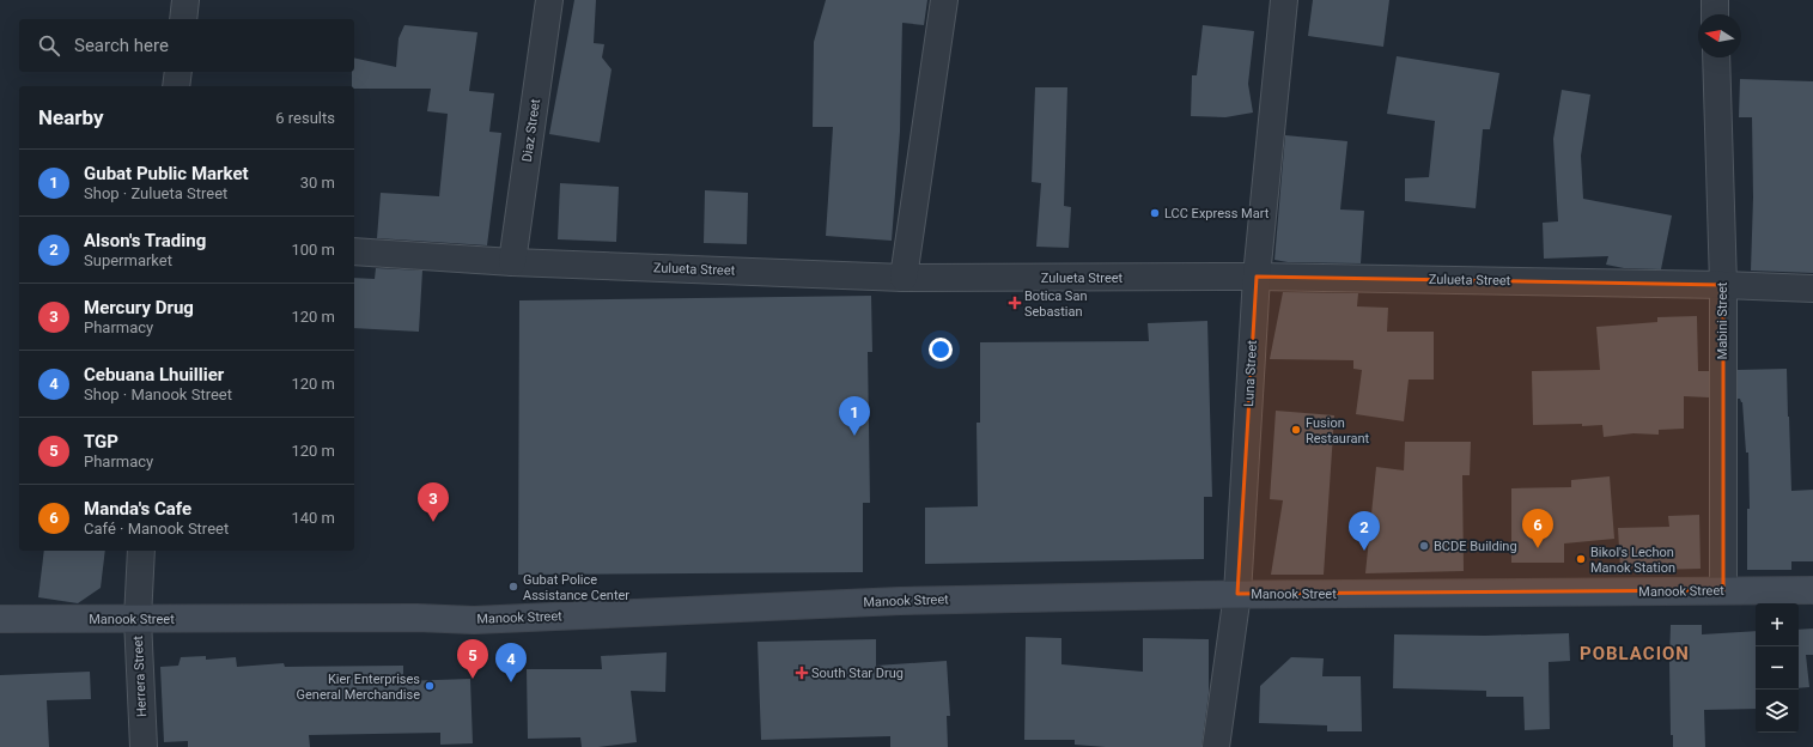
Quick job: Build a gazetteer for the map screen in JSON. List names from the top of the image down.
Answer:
{
  "streets": {
    "main road": ["Manook Street"],
    "street": [
      "Diaz Street",
      "Zulueta Street",
      "Mabini Street",
      "Luna Street",
      "Herrera Street"
    ]
  },
  "crossings": [
    ["Diaz Street", "Zulueta Street"],
    ["Zulueta Street", "Mabini Street"],
    ["Zulueta Street", "Luna Street"],
    ["Mabini Street", "Manook Street"],
    ["Luna Street", "Manook Street"],
    ["Manook Street", "Herrera Street"]
  ],
  "districts": ["POBLACION"],
  "places": {
    "other": [
      "LCC Express Mart",
      "Fusion Restaurant",
      "BCDE Building",
      "Bikol's Lechon Manok Station",
      "Gubat Police Assistance Center",
      "Kier Enterprises General Merchandise"
    ],
    "health": ["Botica San Sebastian", "South Star Drug"]
  },
  "north": "left",
  "page": {
    "search": "Search here",
    "heading": ["Nearby", "6 results"],
    "list": [
      {
        "mark": "1",
        "name": "Gubat Public Market",
        "note": "Shop · Zulueta Street",
        "value": "30 m"
      },
      {
        "mark": "2",
        "name": "Alson's Trading",
        "note": "Supermarket",
        "value": "100 m"
      },
      {
        "mark": "3",
        "name": "Mercury Drug",
        "note": "Pharmacy",
        "value": "120 m"
      },
      {
        "mark": "4",
        "name": "Cebuana Lhuillier",
        "note": "Shop · Manook Street",
        "value": "120 m"
      },
      {
        "mark": "5",
        "name": "TGP",
        "note": "Pharmacy",
        "value": "120 m"
      },
      {
        "mark": "6",
        "name": "Manda's Cafe",
        "note": "Café · Manook Street",
        "value": "140 m"
      }
    ],
    "pins": [
      "1",
      "3",
      "6",
      "2",
      "5",
      "4"
    ],
    "map_buttons": ["+", "−"]
  }
}
